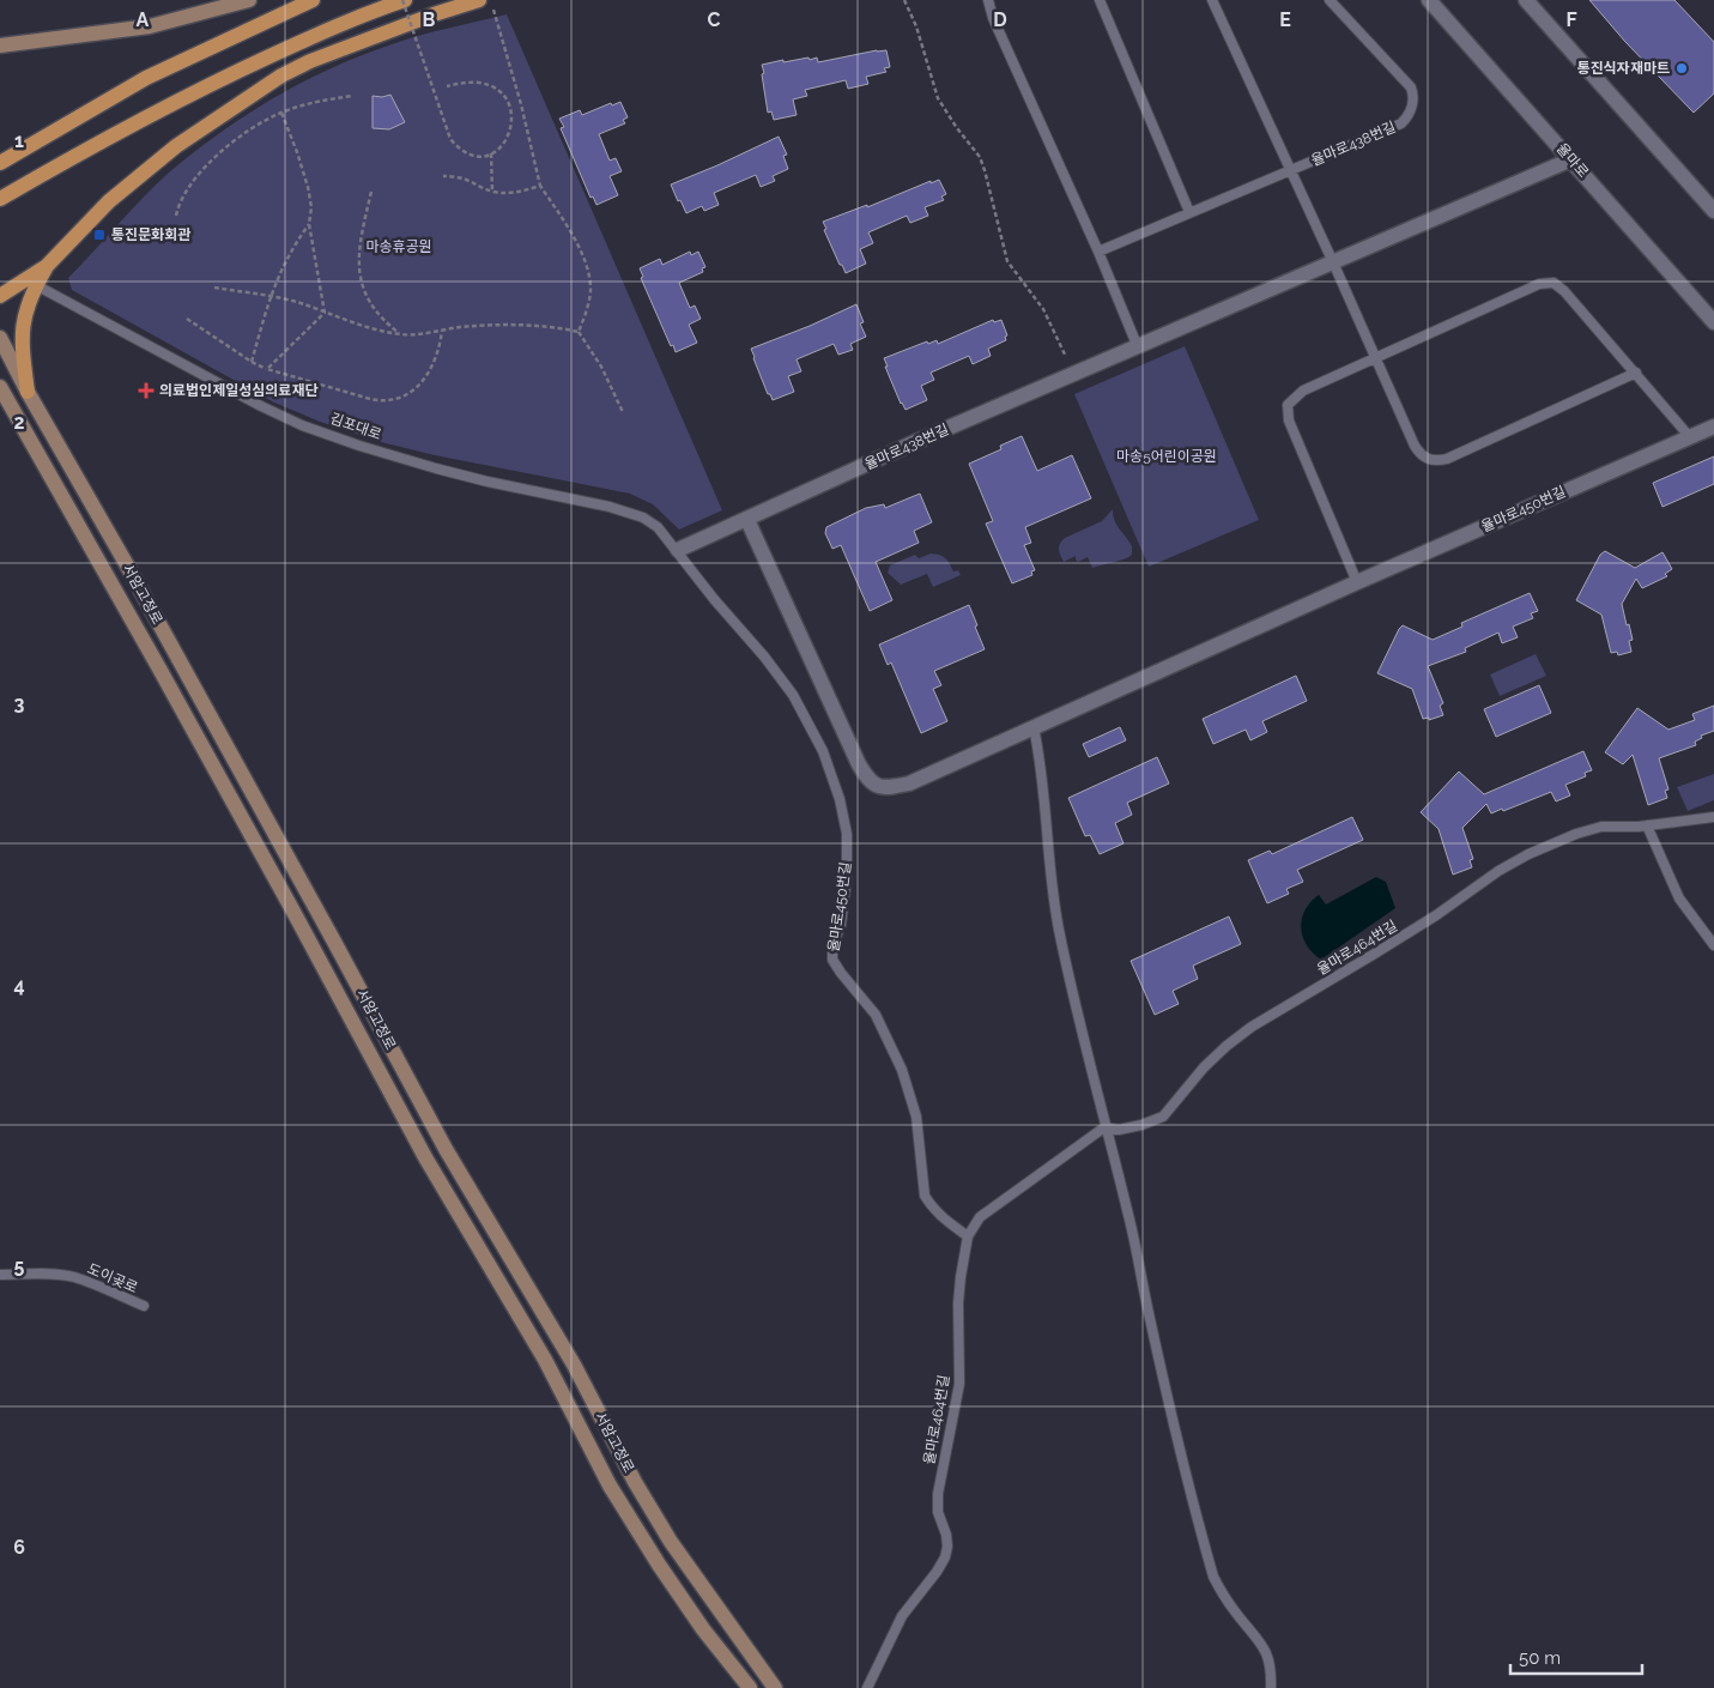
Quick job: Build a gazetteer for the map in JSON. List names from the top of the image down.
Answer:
{
  "streets": {
    "main road": ["서암고정로"],
    "street": ["율마로438번길", "율마로", "율마로450번길"],
    "lane": ["김포대로", "율마로464번길", "도이곶로"]
  },
  "crossings": [
    ["율마로438번길", "율마로"],
    ["율마로438번길", "김포대로"],
    ["율마로438번길", "율마로450번길"],
    ["김포대로", "율마로450번길"],
    ["율마로450번길", "율마로464번길"]
  ],
  "parks": ["마송휴공원", "마송5어린이공원"],
  "places": {
    "other": ["통진식자재마트"],
    "transit": ["통진문화회관"],
    "health": ["의료법인제일성심의료재단"]
  },
  "scale_bar": "50 m",
  "grid": {
    "columns": [
      "A",
      "B",
      "C",
      "D",
      "E",
      "F"
    ],
    "rows": [
      "1",
      "2",
      "3",
      "4",
      "5",
      "6"
    ]
  }
}
